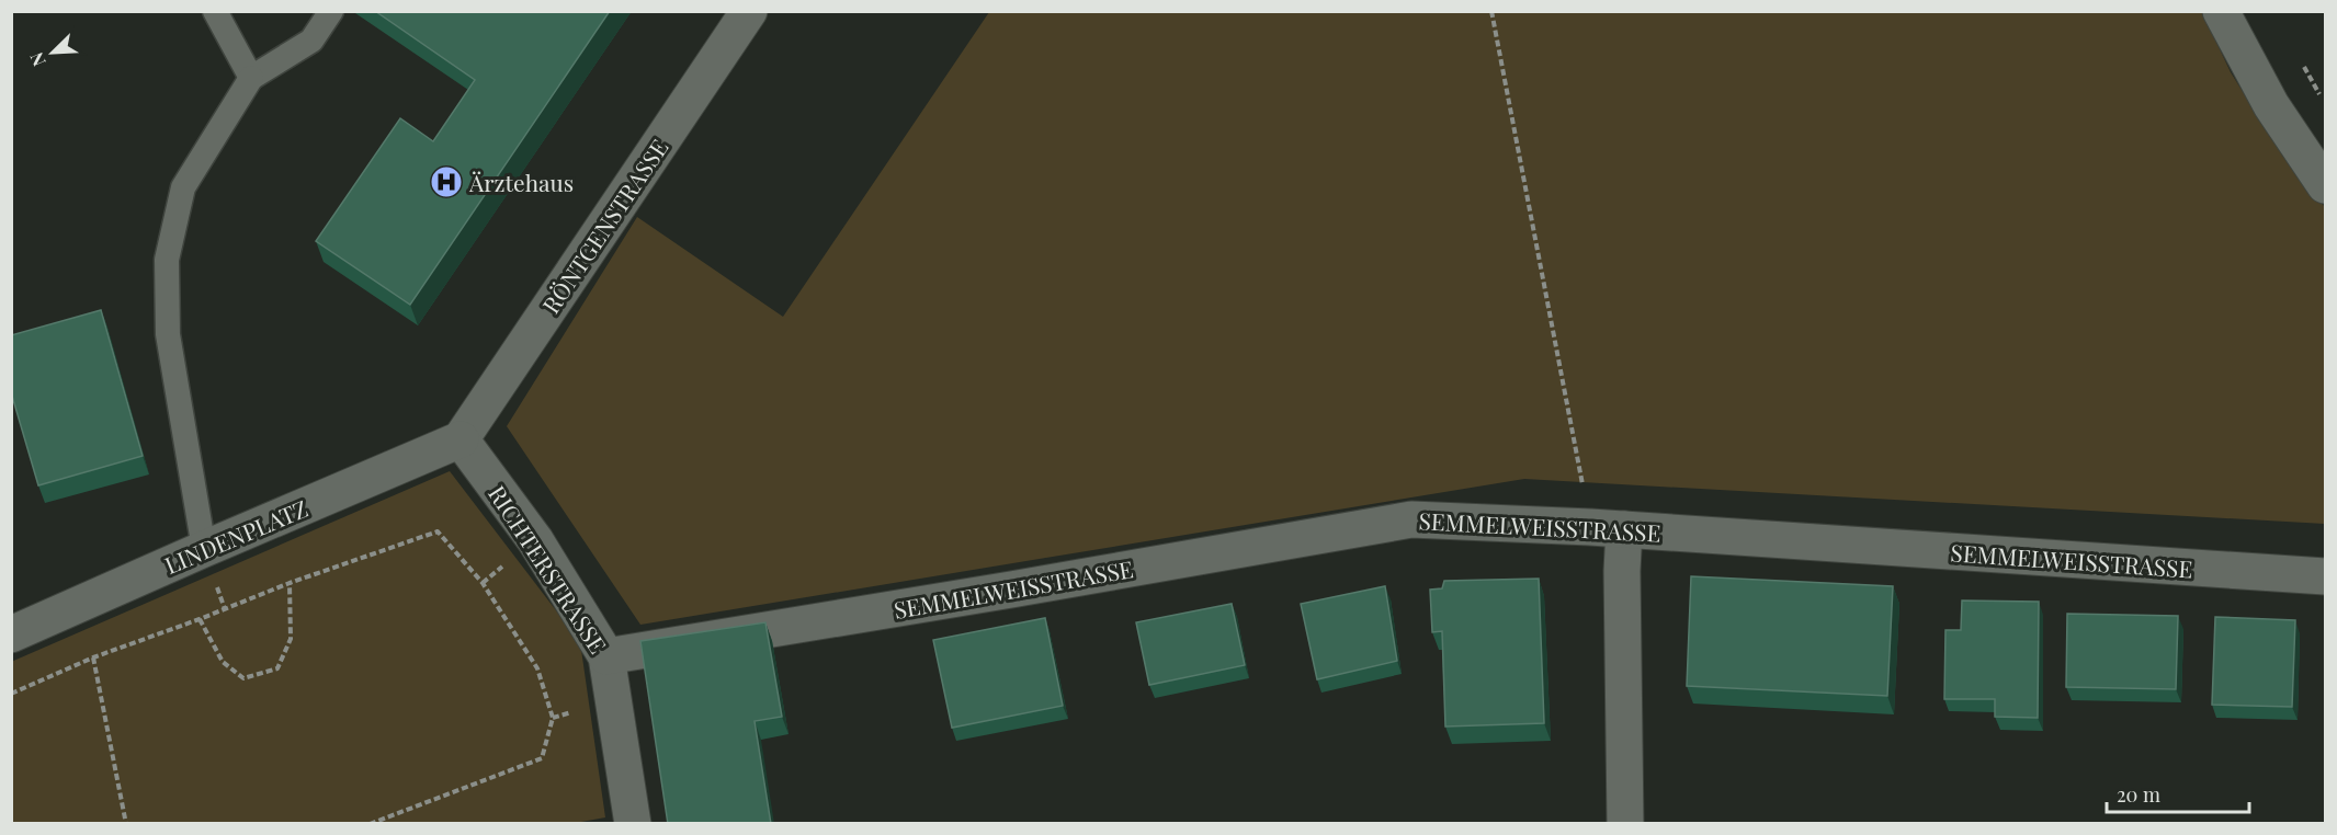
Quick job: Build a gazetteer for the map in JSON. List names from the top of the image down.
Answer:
{
  "streets": {
    "street": [
      "RÖNTGENSTRASSE",
      "SEMMELWEISSTRASSE",
      "LINDENPLATZ",
      "RICHTERSTRASSE"
    ]
  },
  "crossings": [
    ["RÖNTGENSTRASSE", "LINDENPLATZ"],
    ["RÖNTGENSTRASSE", "RICHTERSTRASSE"],
    ["SEMMELWEISSTRASSE", "RICHTERSTRASSE"],
    ["LINDENPLATZ", "RICHTERSTRASSE"]
  ],
  "places": {
    "hospital": ["Ärztehaus"]
  },
  "scale_bar": "20 m",
  "north": "bottom left"
}
